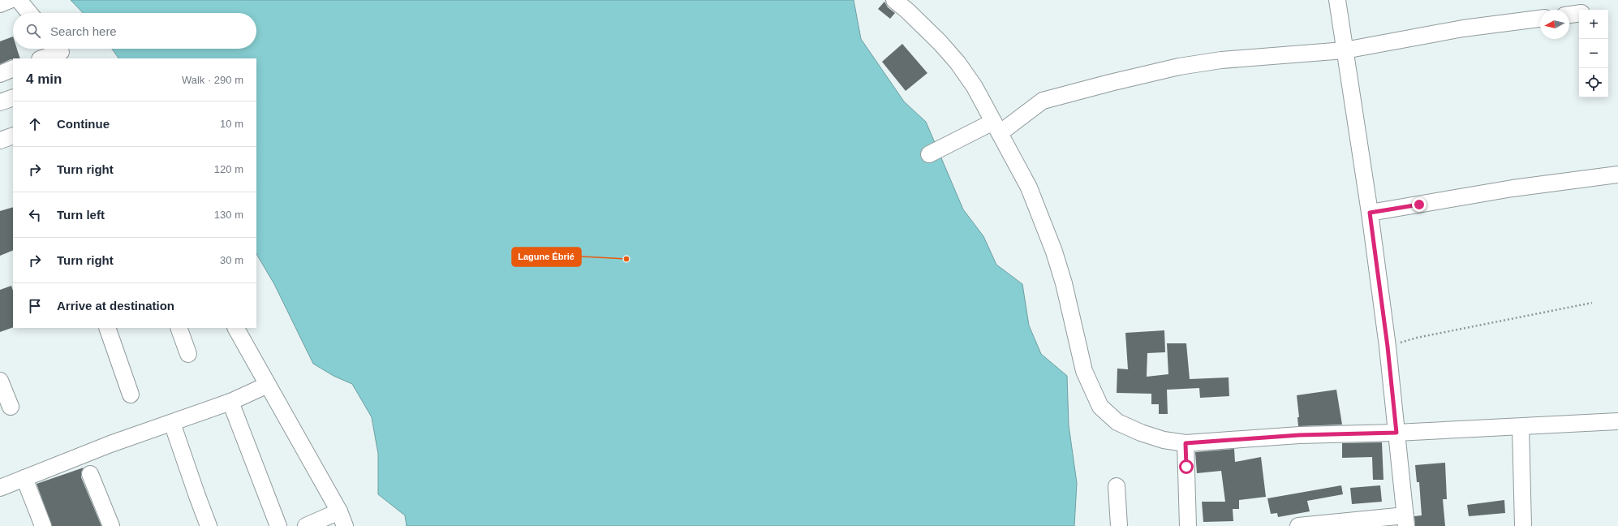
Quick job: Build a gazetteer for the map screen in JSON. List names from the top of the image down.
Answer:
{
  "places": ["Lagune Ébrié"],
  "north": "left",
  "page": {
    "map_buttons": ["+", "−"],
    "search": "Search here",
    "heading": ["4 min", "Walk · 290 m"],
    "list": [
      ["Continue", "10 m"],
      ["Turn right", "120 m"],
      ["Turn left", "130 m"],
      ["Turn right", "30 m"],
      "Arrive at destination"
    ]
  }
}
